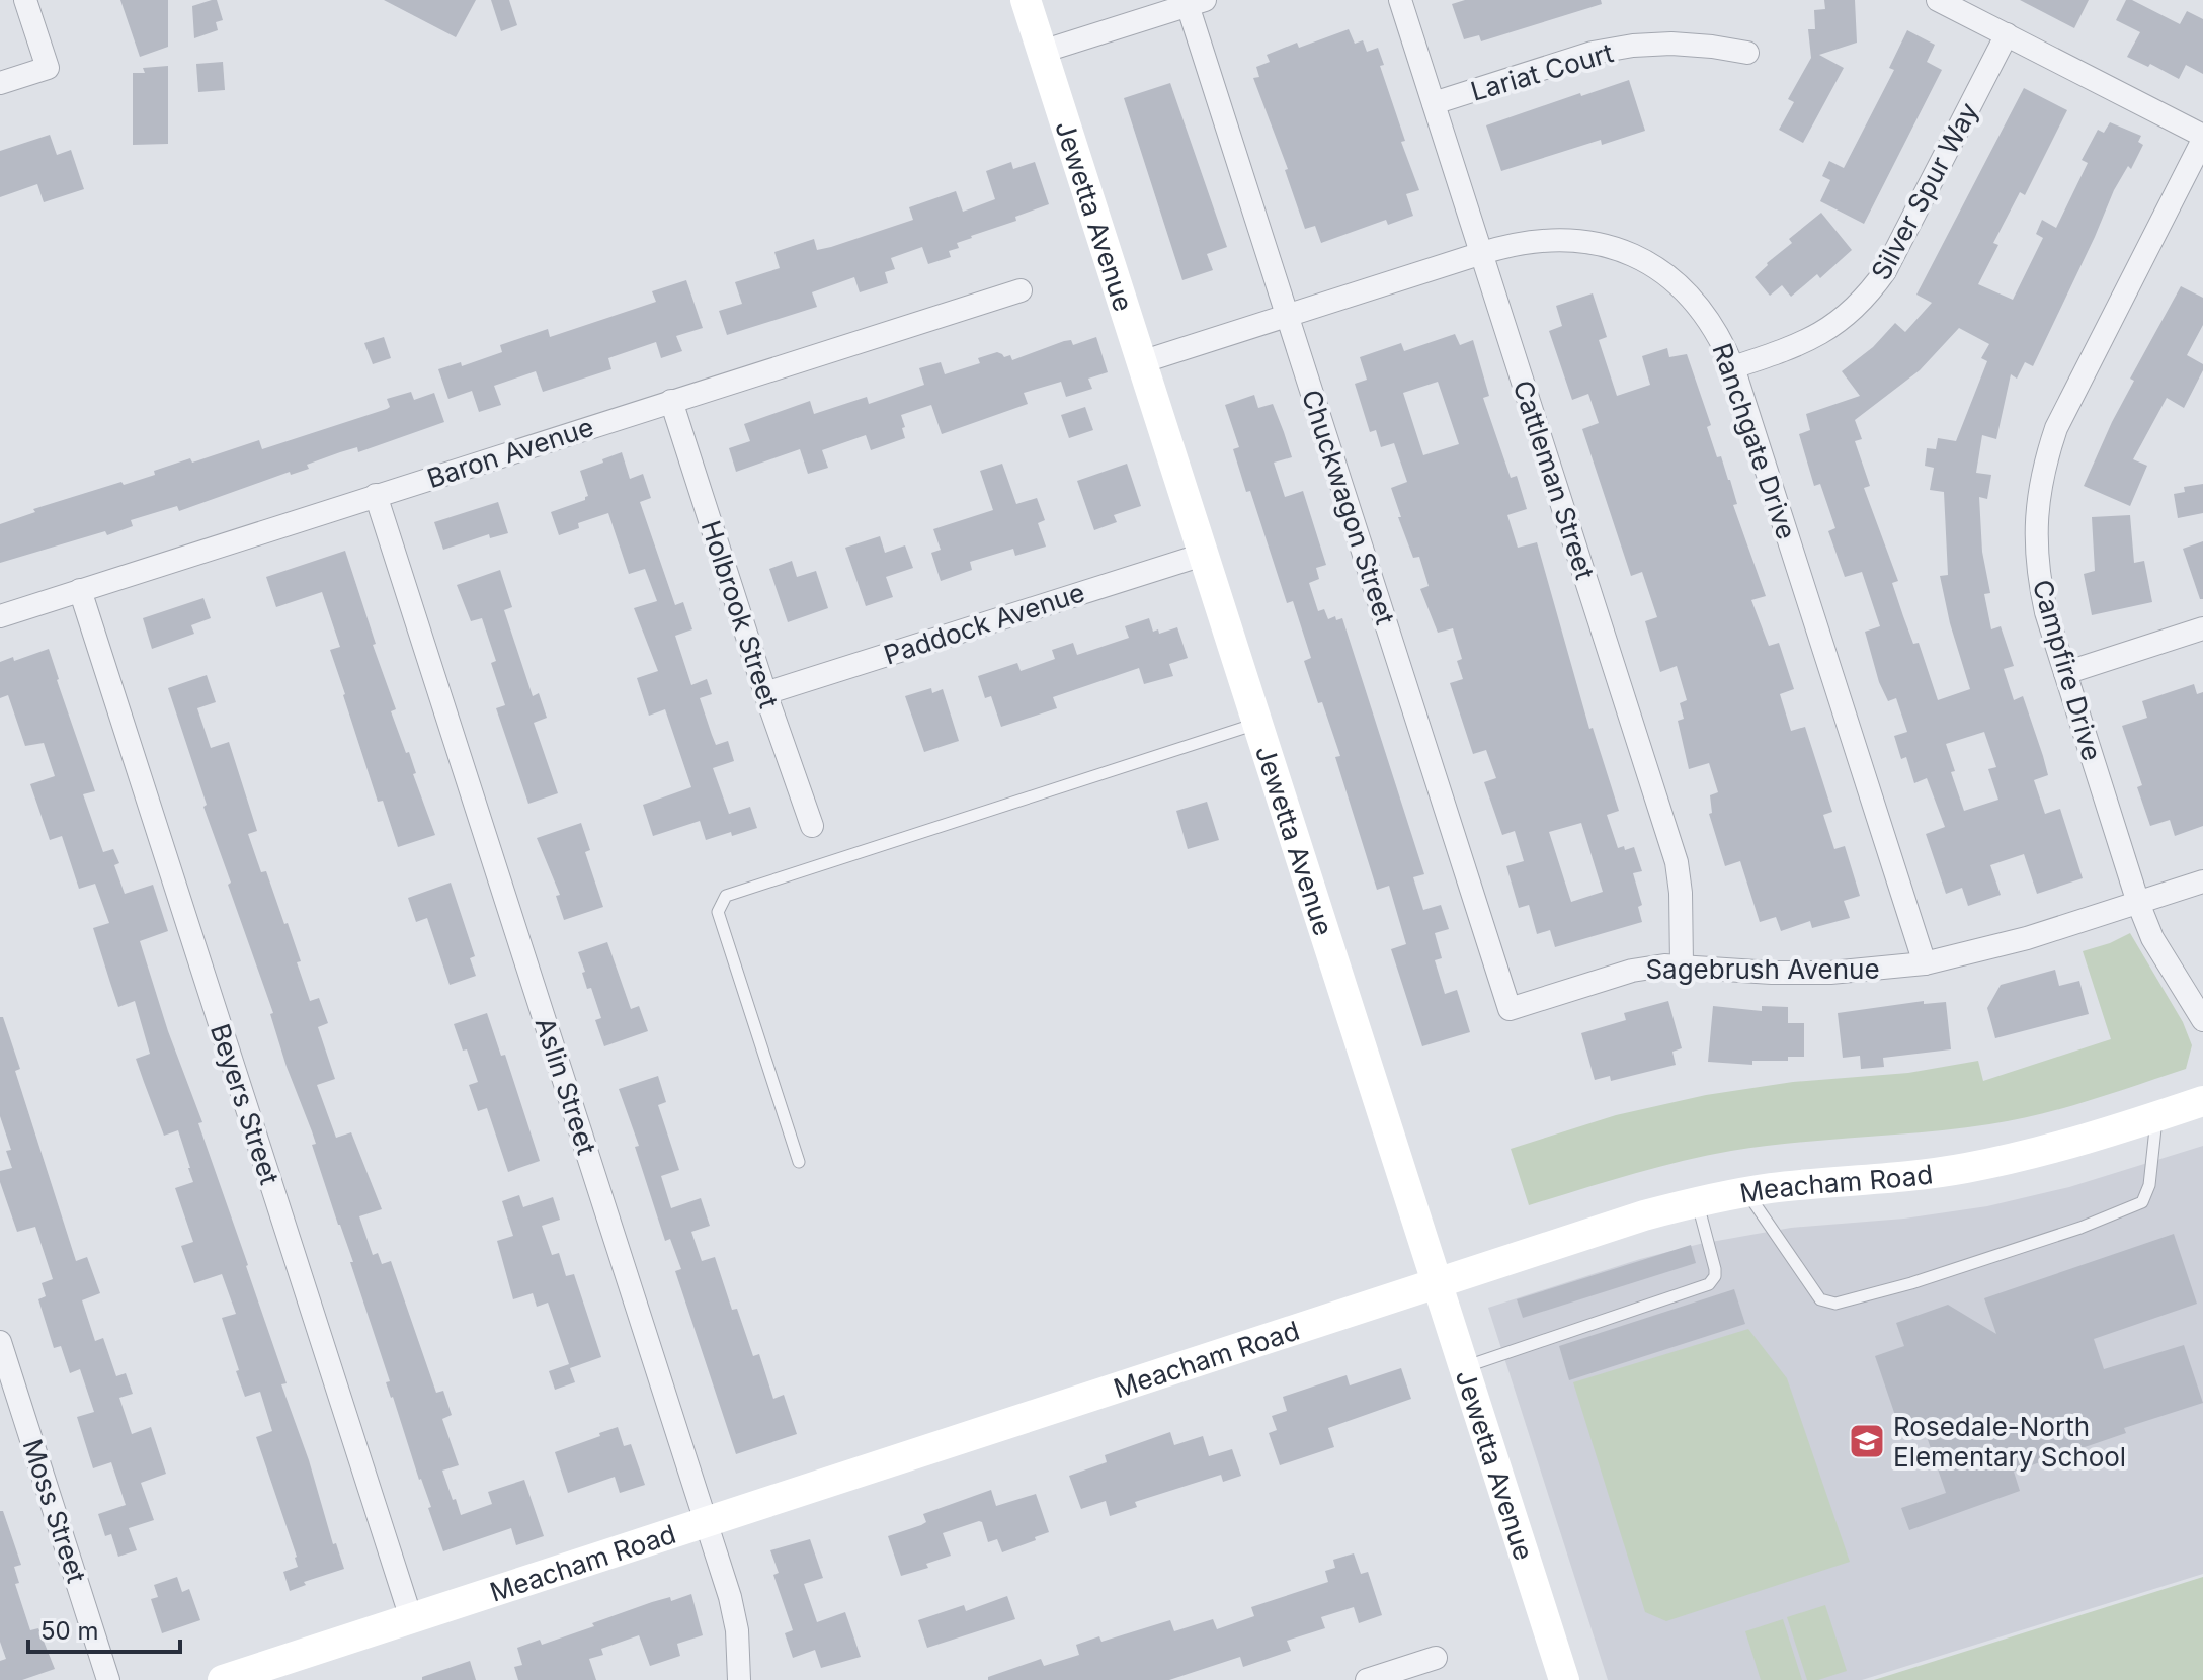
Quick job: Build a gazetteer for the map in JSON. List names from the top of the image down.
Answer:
{
  "streets": {
    "street": [
      "Lariat Court",
      "Silver Spur Way",
      "Jewetta Avenue",
      "Ranchgate Drive",
      "Baron Avenue",
      "Cattleman Street",
      "Chuckwagon Street",
      "Holbrook Street",
      "Paddock Avenue",
      "Campfire Drive",
      "Sagebrush Avenue",
      "Aslin Street",
      "Beyers Street",
      "Meacham Road",
      "Moss Street"
    ]
  },
  "crossings": [
    ["Lariat Court", "Cattleman Street"],
    ["Silver Spur Way", "Ranchgate Drive"],
    ["Jewetta Avenue", "Ranchgate Drive"],
    ["Jewetta Avenue", "Paddock Avenue"],
    ["Jewetta Avenue", "Meacham Road"],
    ["Ranchgate Drive", "Cattleman Street"],
    ["Ranchgate Drive", "Chuckwagon Street"],
    ["Ranchgate Drive", "Sagebrush Avenue"],
    ["Baron Avenue", "Holbrook Street"],
    ["Baron Avenue", "Aslin Street"],
    ["Baron Avenue", "Beyers Street"],
    ["Cattleman Street", "Sagebrush Avenue"],
    ["Chuckwagon Street", "Sagebrush Avenue"],
    ["Holbrook Street", "Paddock Avenue"],
    ["Campfire Drive", "Sagebrush Avenue"],
    ["Aslin Street", "Meacham Road"],
    ["Beyers Street", "Meacham Road"]
  ],
  "places": {
    "school or university": ["Rosedale-North Elementary School"]
  },
  "scale_bar": "50 m"
}
